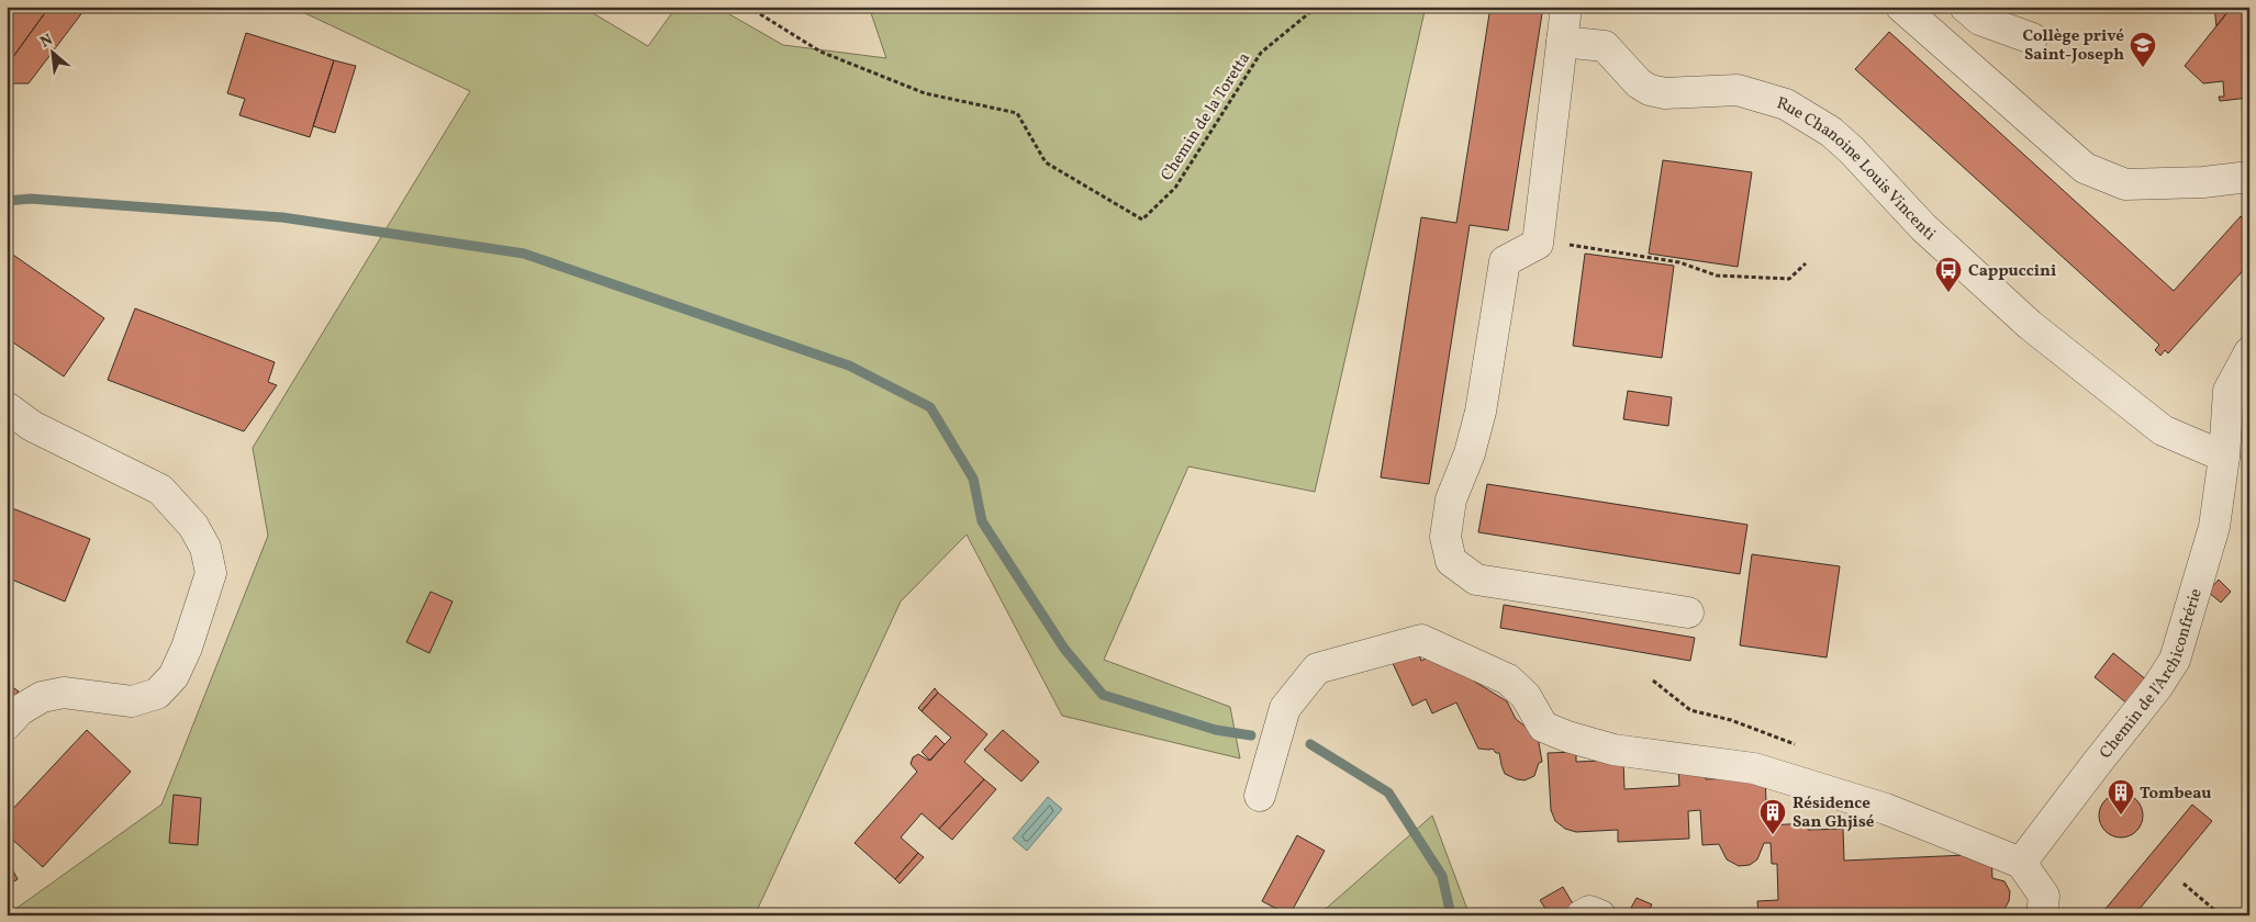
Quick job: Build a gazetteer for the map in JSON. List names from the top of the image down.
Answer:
{
  "streets": {
    "street": ["Rue Chanoine Louis Vincenti", "Chemin de l'Archiconfrérie"],
    "path": ["Chemin de la Toretta"]
  },
  "crossings": [
    ["Rue Chanoine Louis Vincenti", "Chemin de l'Archiconfrérie"]
  ],
  "places": {
    "school or university": ["Collège privé Saint-Joseph"],
    "bus stop": ["Cappuccini"],
    "building": ["Tombeau", "Résidence San Ghjisé"]
  },
  "north": "top left"
}
